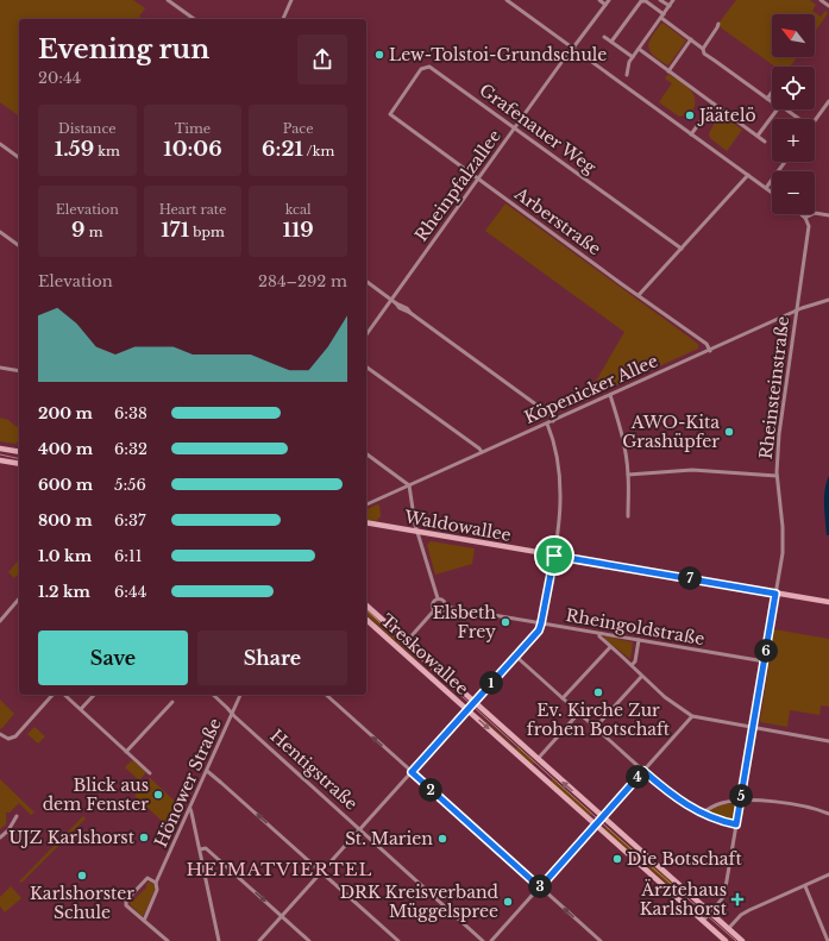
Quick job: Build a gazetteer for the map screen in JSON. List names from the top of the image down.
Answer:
{
  "streets": {
    "main road": ["Waldowallee", "Treskowallee"],
    "street": [
      "Grafenauer Weg",
      "Rheinpfalzallee",
      "Arberstraße",
      "Rheinsteinstraße",
      "Köpenicker Allee",
      "Rheingoldstraße",
      "Hentigstraße",
      "Hönower Straße"
    ]
  },
  "crossings": [
    ["Grafenauer Weg", "Rheinpfalzallee"],
    ["Grafenauer Weg", "Arberstraße"],
    ["Rheinpfalzallee", "Arberstraße"],
    ["Arberstraße", "Köpenicker Allee"],
    ["Rheinsteinstraße", "Köpenicker Allee"],
    ["Rheinsteinstraße", "Waldowallee"],
    ["Rheinsteinstraße", "Rheingoldstraße"],
    ["Rheinsteinstraße", "Treskowallee"],
    ["Hentigstraße", "Hönower Straße"]
  ],
  "districts": ["HEIMATVIERTEL"],
  "places": {
    "other": [
      "Lew-Tolstoi-Grundschule",
      "Jäätelö",
      "AWO-Kita Grashüpfer",
      "Elsbeth Frey",
      "Ev. Kirche Zur frohen Botschaft",
      "Blick aus dem Fenster",
      "UJZ Karlshorst",
      "St. Marien",
      "Die Botschaft",
      "Karlshorster Schule",
      "DRK Kreisverband Müggelspree"
    ],
    "health": ["Ärztehaus Karlshorst"]
  },
  "north": "top left",
  "page": {
    "map_buttons": ["+", "−"],
    "heading": ["Evening run", "20:44"],
    "stats": [
      ["Distance", "1.59 km"],
      ["Time", "10:06"],
      ["Pace", "6:21 /km"],
      ["Elevation", "9 m"],
      ["Heart rate", "171 bpm"],
      ["kcal", "119"]
    ],
    "chart": ["Elevation", "284–292 m"],
    "list": [
      {
        "name": "200 m",
        "note": "6:38"
      },
      {
        "name": "400 m",
        "note": "6:32"
      },
      {
        "name": "600 m",
        "note": "5:56"
      },
      {
        "name": "800 m",
        "note": "6:37"
      },
      {
        "name": "1.0 km",
        "note": "6:11"
      },
      {
        "name": "1.2 km",
        "note": "6:44"
      }
    ],
    "pins": [
      "7",
      "6",
      "1",
      "4",
      "2",
      "5",
      "3"
    ],
    "buttons": ["Save", "Share"]
  }
}
